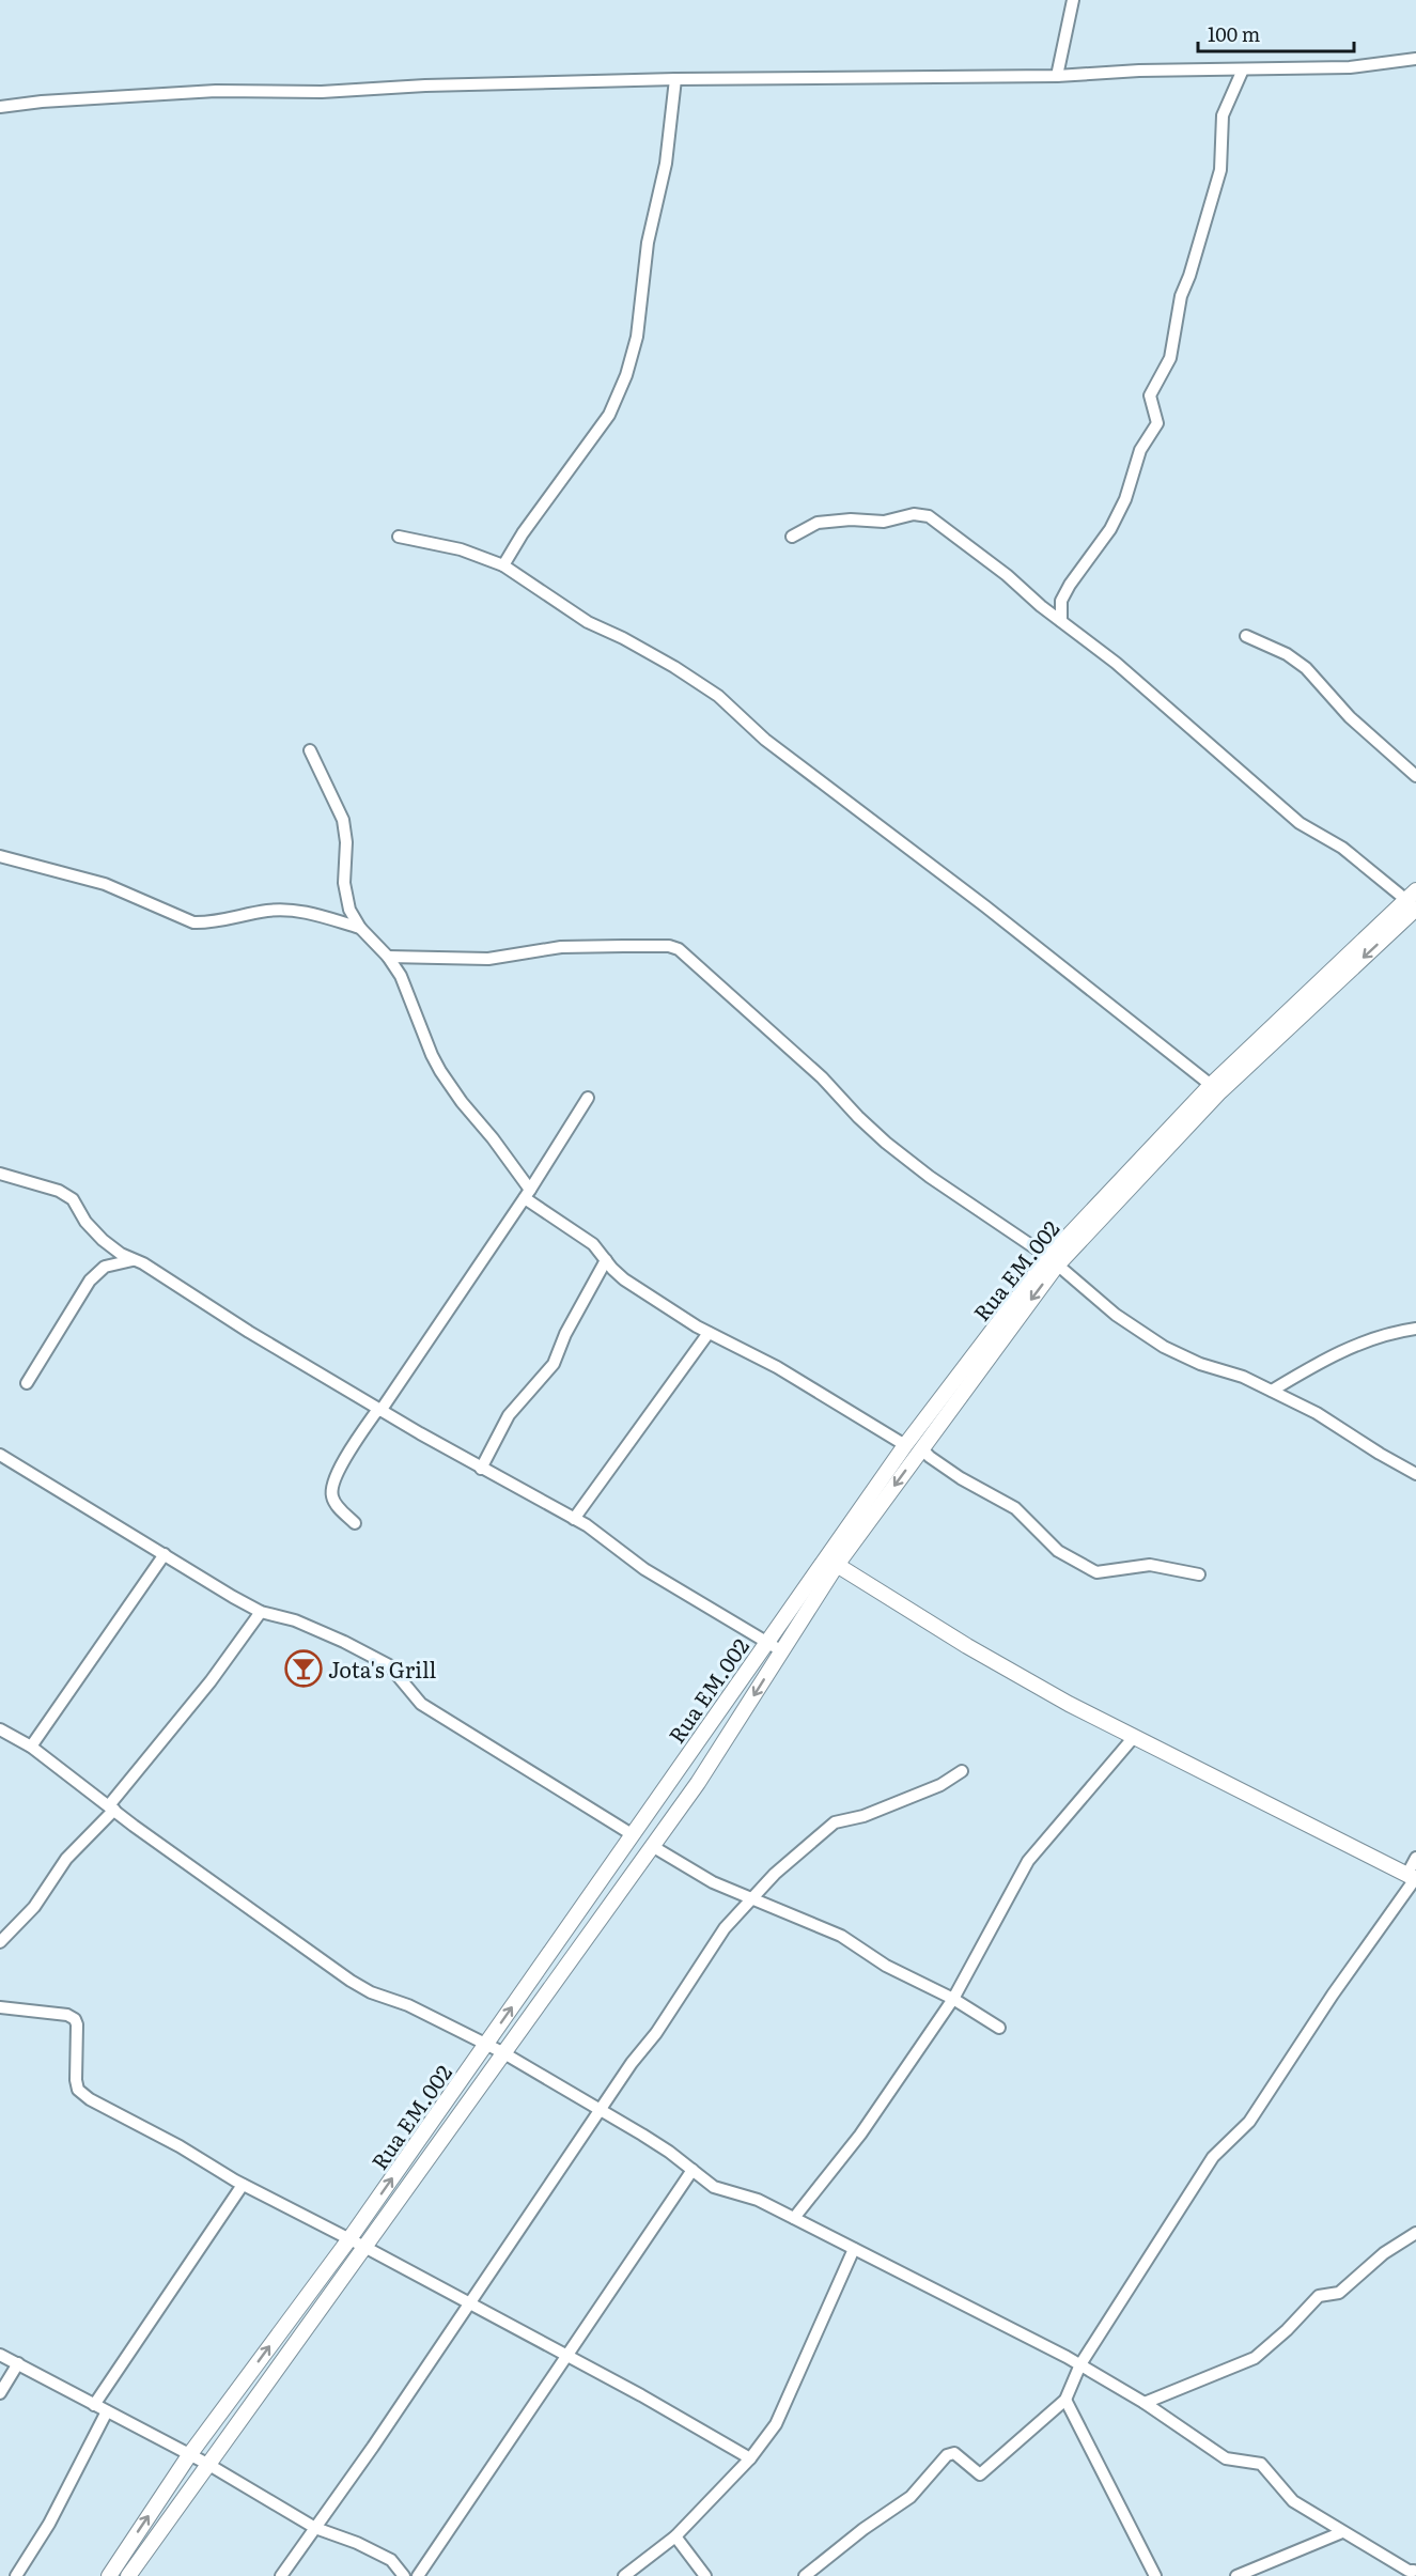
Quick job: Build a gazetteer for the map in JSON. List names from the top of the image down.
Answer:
{
  "streets": {
    "street": ["Rua EM.002"]
  },
  "places": {
    "bar": ["Jota's Grill"]
  },
  "scale_bar": "100 m"
}
